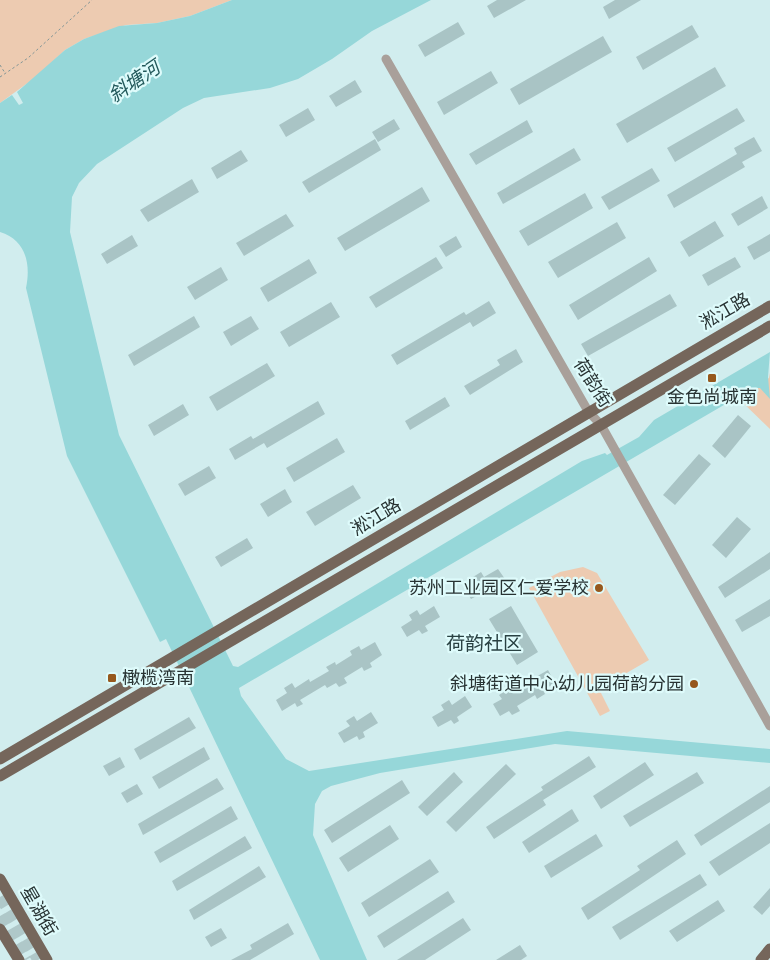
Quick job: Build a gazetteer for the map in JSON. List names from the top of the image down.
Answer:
{
  "streets": {
    "main road": ["淞江路", "星湖街"],
    "street": ["荷韵街"]
  },
  "crossings": [
    ["淞江路", "荷韵街"]
  ],
  "districts": ["荷韵社区"],
  "water": ["斜塘河"],
  "places": {
    "transit": ["金色尚城南", "橄榄湾南"],
    "other": ["苏州工业园区仁爱学校", "斜塘街道中心幼儿园荷韵分园"]
  }
}
